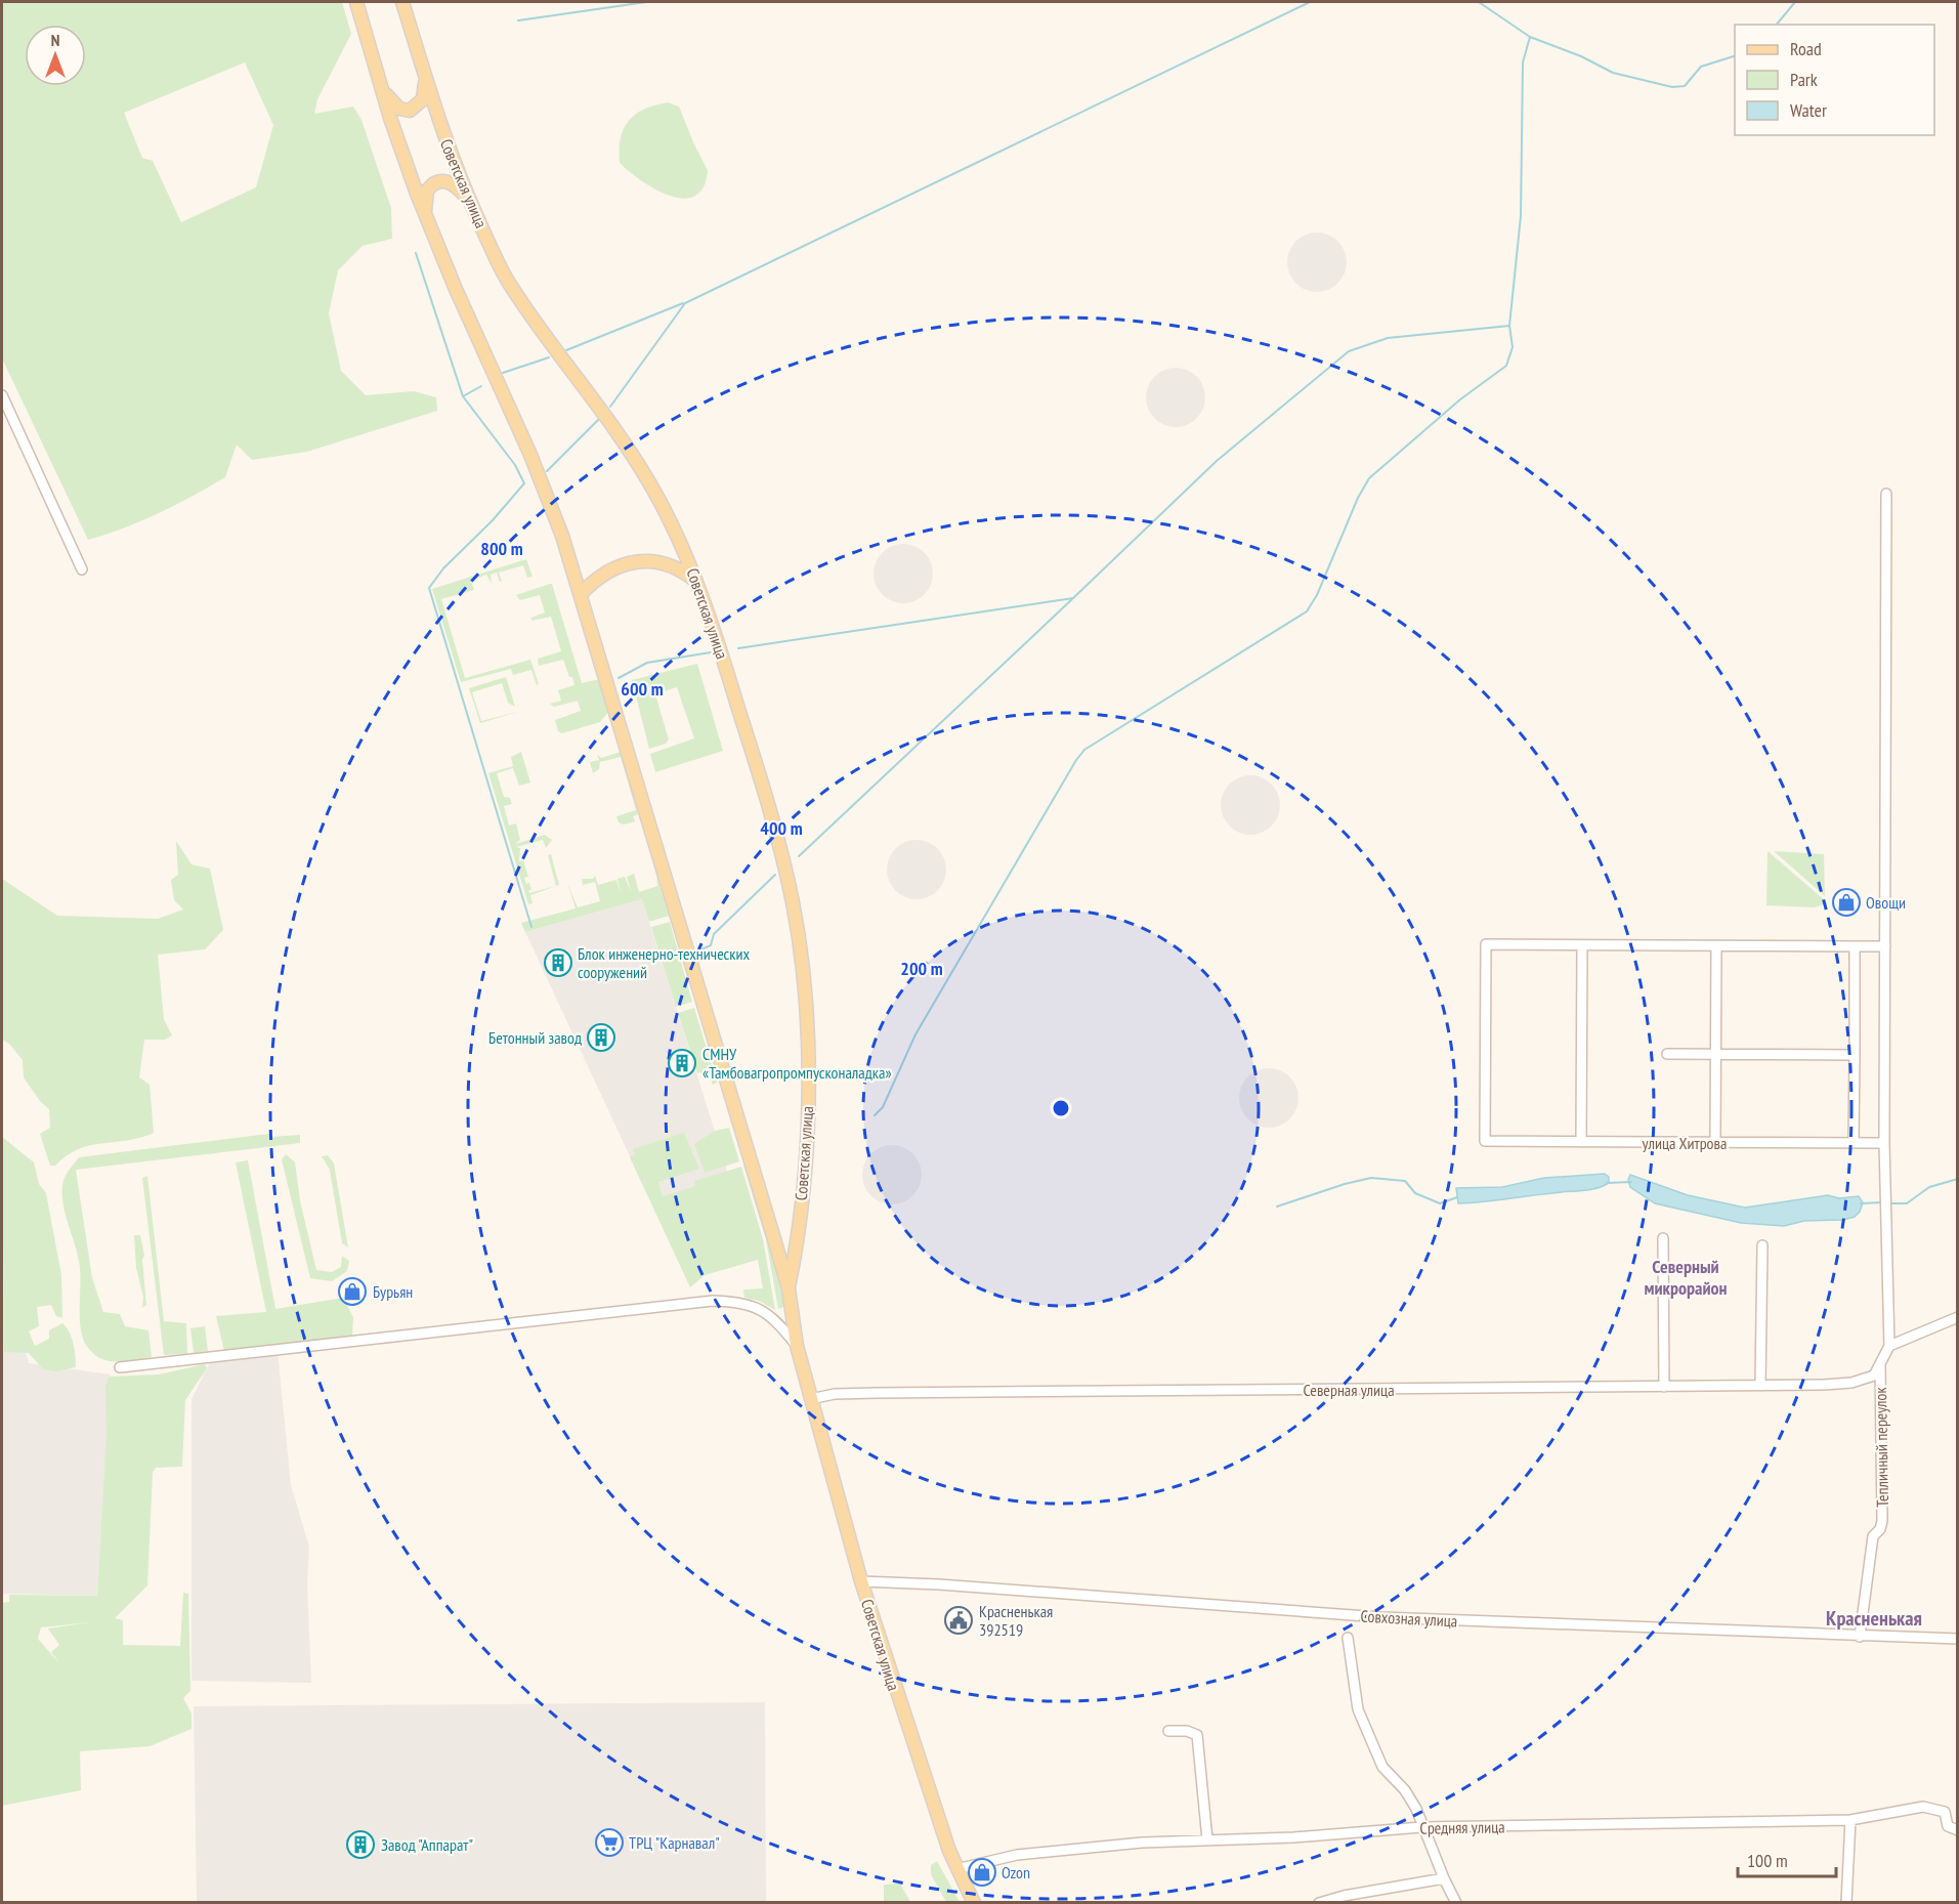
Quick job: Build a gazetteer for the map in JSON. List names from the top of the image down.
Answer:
{
  "streets": {
    "main road": ["Советская улица"],
    "street": [
      "улица Хитрова",
      "Северная улица",
      "Тепличный переулок",
      "Совхозная улица",
      "Средняя улица"
    ]
  },
  "crossings": [
    ["Советская улица", "Северная улица"],
    ["Советская улица", "Совхозная улица"],
    ["Советская улица", "Средняя улица"],
    ["Северная улица", "Тепличный переулок"],
    ["Тепличный переулок", "Совхозная улица"]
  ],
  "districts": ["Северный микрорайон", "Красненькая"],
  "places": {
    "shop": ["Овощи", "Бурьян", "Ozon"],
    "building": [
      "Блок инженерно-технических сооружений",
      "Бетонный завод",
      "СМНУ «Тамбовагропромпусконаладка»",
      "Завод \"Аппарат\""
    ],
    "public building": ["Красненькая 392519"],
    "supermarket": ["ТРЦ \"Карнавал\""]
  },
  "legend": ["Road", "Park", "Water"],
  "scale_bar": "100 m",
  "north": "top",
  "rings": [
    "800 m",
    "600 m",
    "400 m",
    "200 m"
  ]
}
